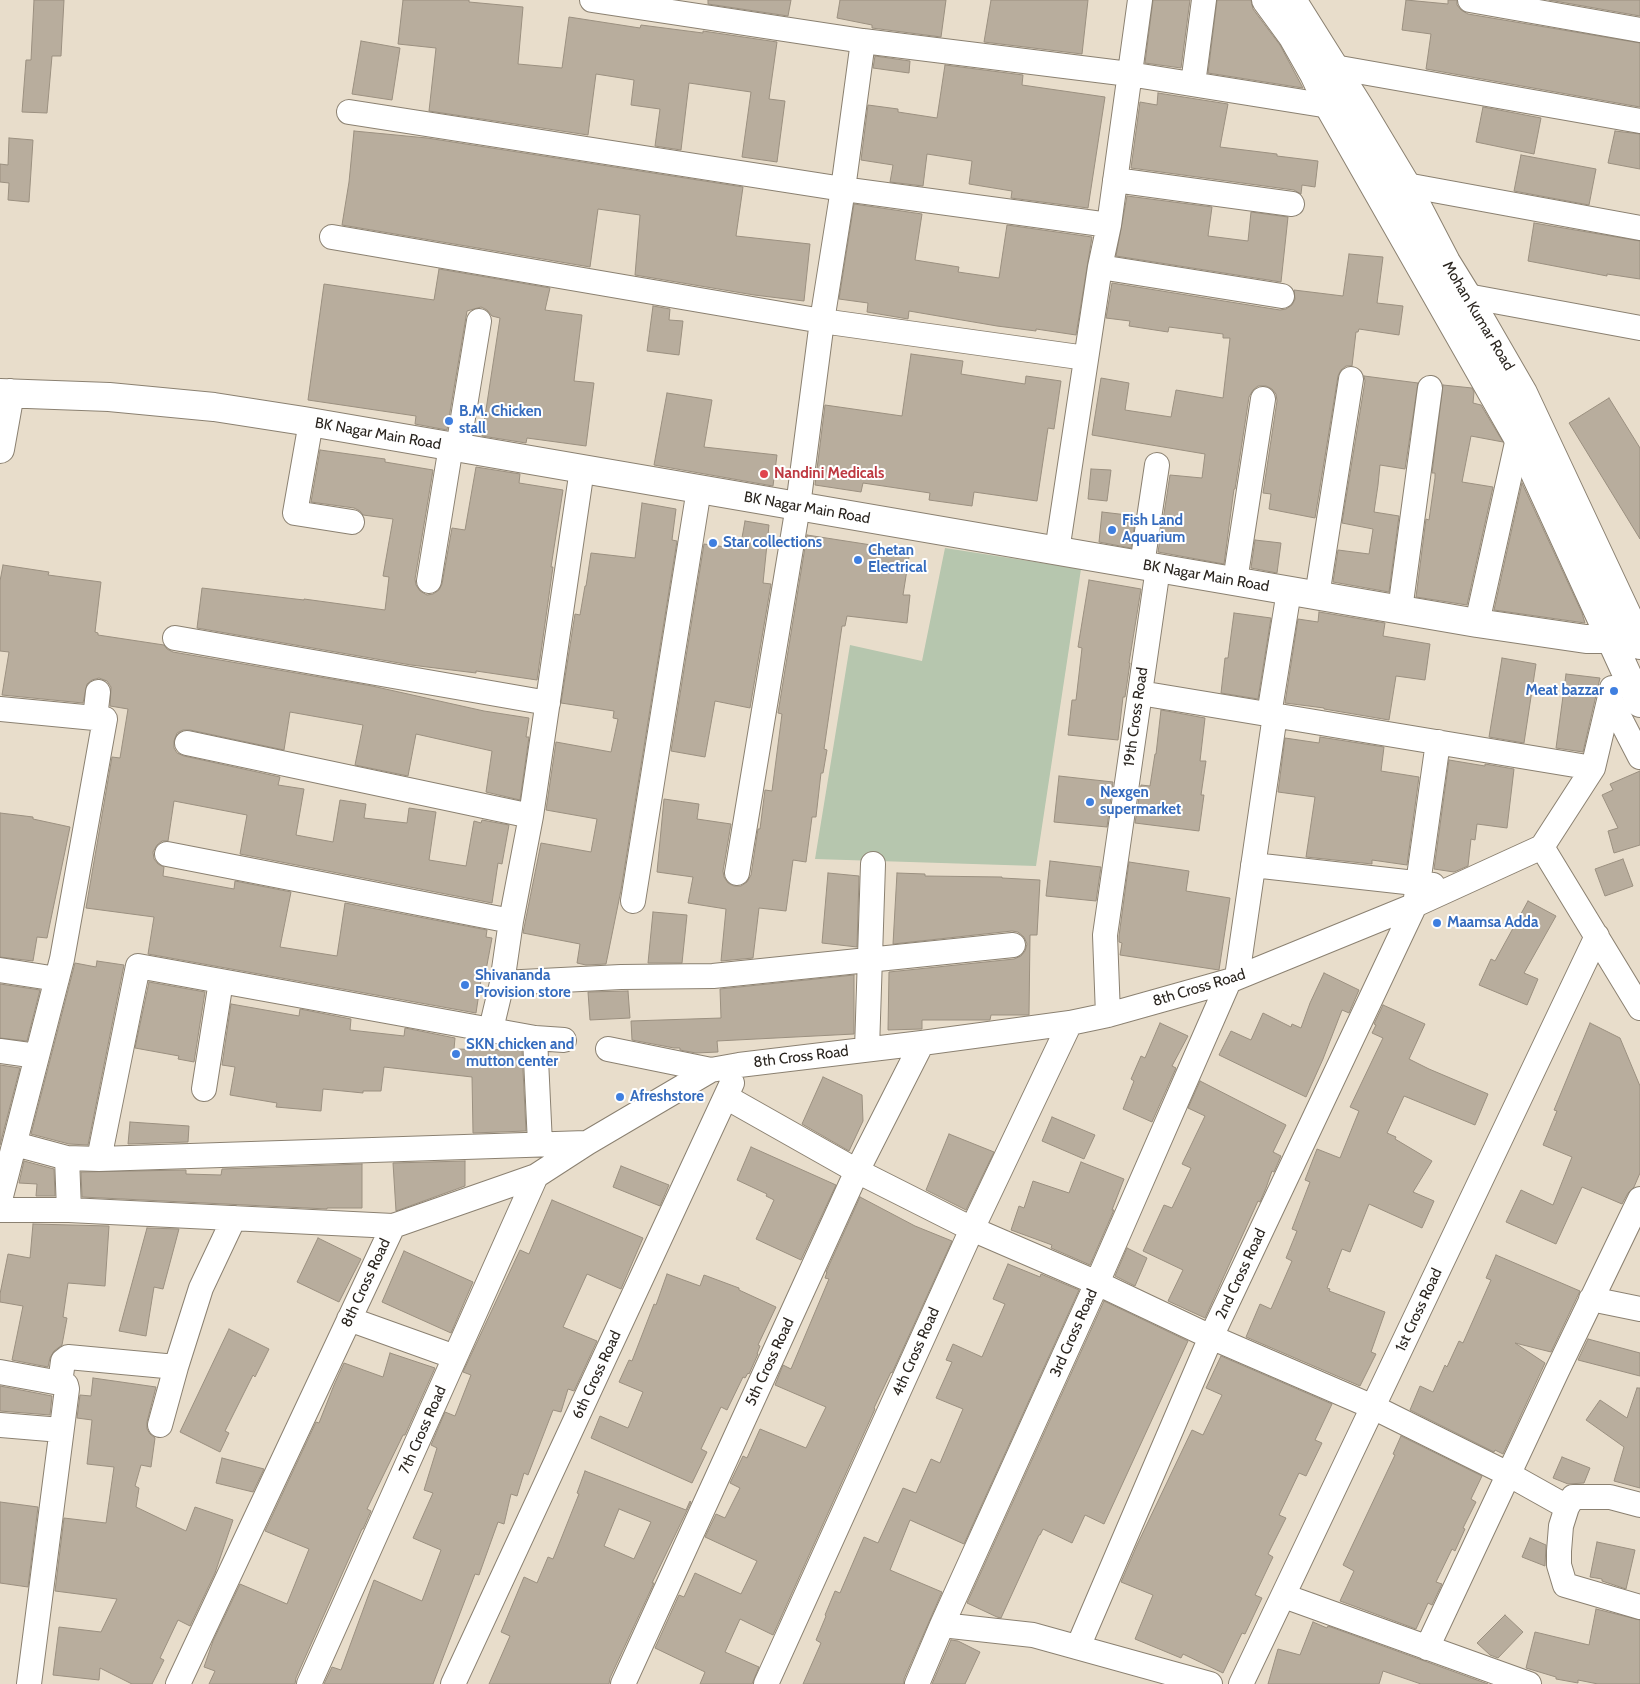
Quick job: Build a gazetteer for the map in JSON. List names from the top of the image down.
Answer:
{
  "streets": {
    "street": [
      "Mohan Kumar Road",
      "BK Nagar Main Road",
      "19th Cross Road",
      "8th Cross Road",
      "2nd Cross Road",
      "1st Cross Road",
      "3rd Cross Road",
      "4th Cross Road",
      "5th Cross Road",
      "6th Cross Road",
      "7th Cross Road"
    ]
  },
  "crossings": [
    ["Mohan Kumar Road", "BK Nagar Main Road"],
    ["BK Nagar Main Road", "19th Cross Road"],
    ["BK Nagar Main Road", "3rd Cross Road"],
    ["19th Cross Road", "8th Cross Road"],
    ["8th Cross Road", "2nd Cross Road"],
    ["8th Cross Road", "3rd Cross Road"],
    ["8th Cross Road", "4th Cross Road"],
    ["8th Cross Road", "5th Cross Road"],
    ["8th Cross Road", "6th Cross Road"],
    ["8th Cross Road", "7th Cross Road"]
  ],
  "places": [
    "B.M. Chicken stall",
    "Nandini Medicals",
    "Fish Land Aquarium",
    "Star collections",
    "Chetan Electrical",
    "Meat bazzar",
    "Nexgen supermarket",
    "Maamsa Adda",
    "Shivananda Provision store",
    "SKN chicken and mutton center",
    "Afreshstore"
  ]
}
